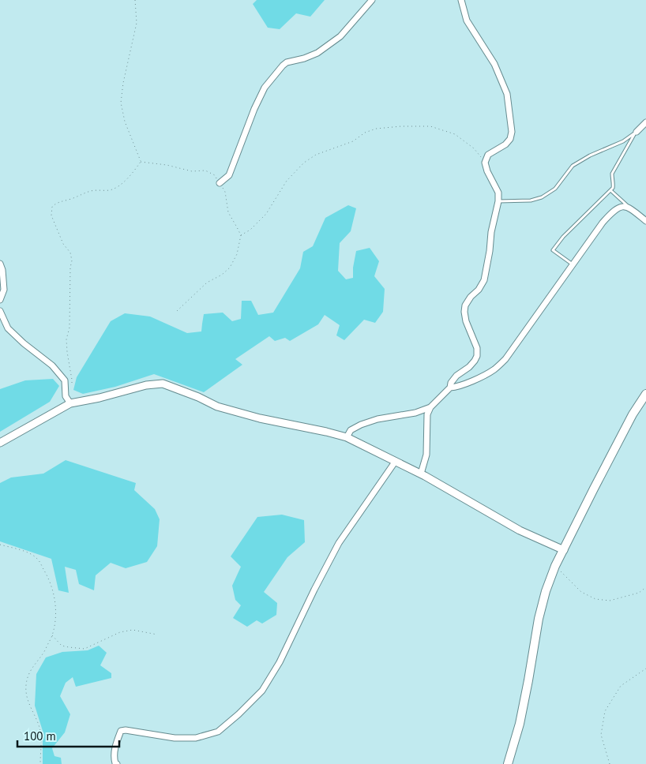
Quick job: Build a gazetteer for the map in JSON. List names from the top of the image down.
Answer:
{
  "scale_bar": "100 m"
}
